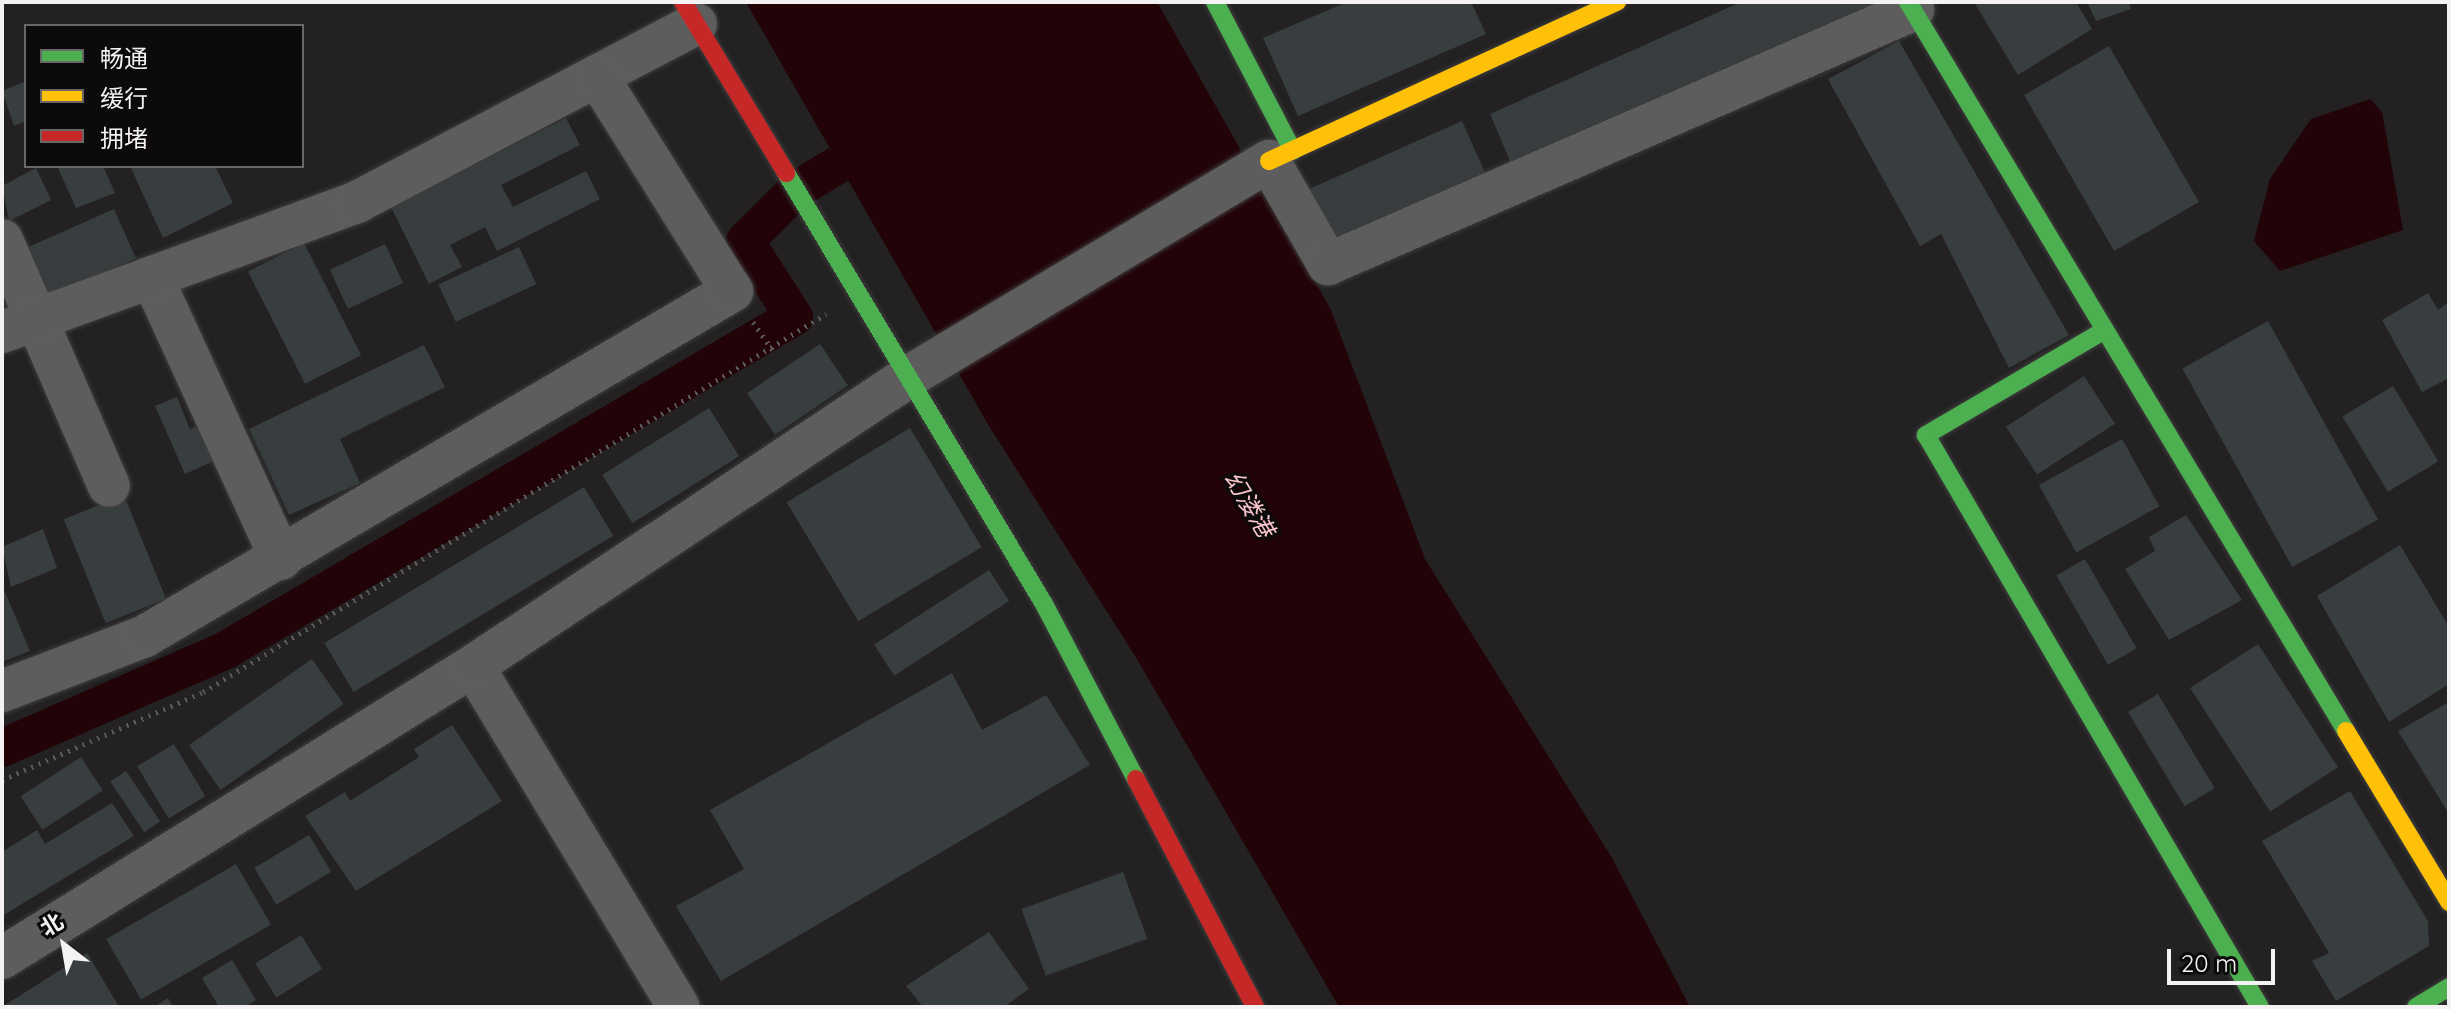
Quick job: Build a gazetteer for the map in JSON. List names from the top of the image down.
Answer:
{
  "water": ["幻溇港"],
  "legend": ["畅通", "缓行", "拥堵"],
  "scale_bar": "20 m",
  "north": "top left"
}
